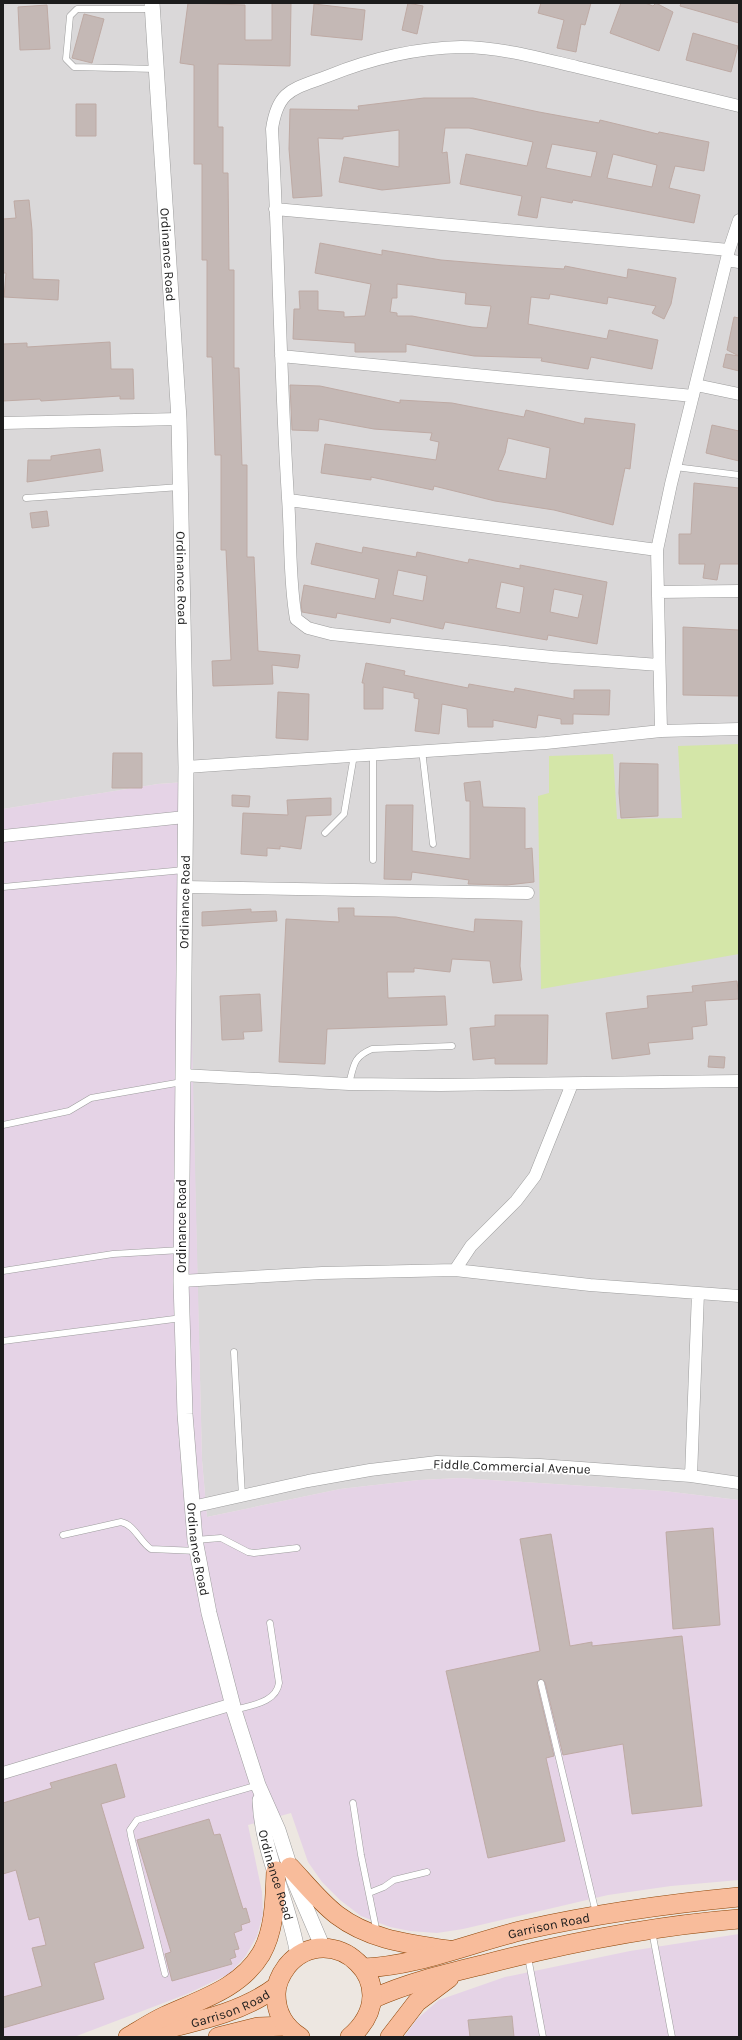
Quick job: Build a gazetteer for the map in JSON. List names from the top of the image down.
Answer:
{
  "streets": {
    "main road": ["Garrison Road"],
    "street": ["Ordinance Road", "Fiddle Commercial Avenue"]
  },
  "crossings": [
    ["Ordinance Road", "Fiddle Commercial Avenue"]
  ]
}
